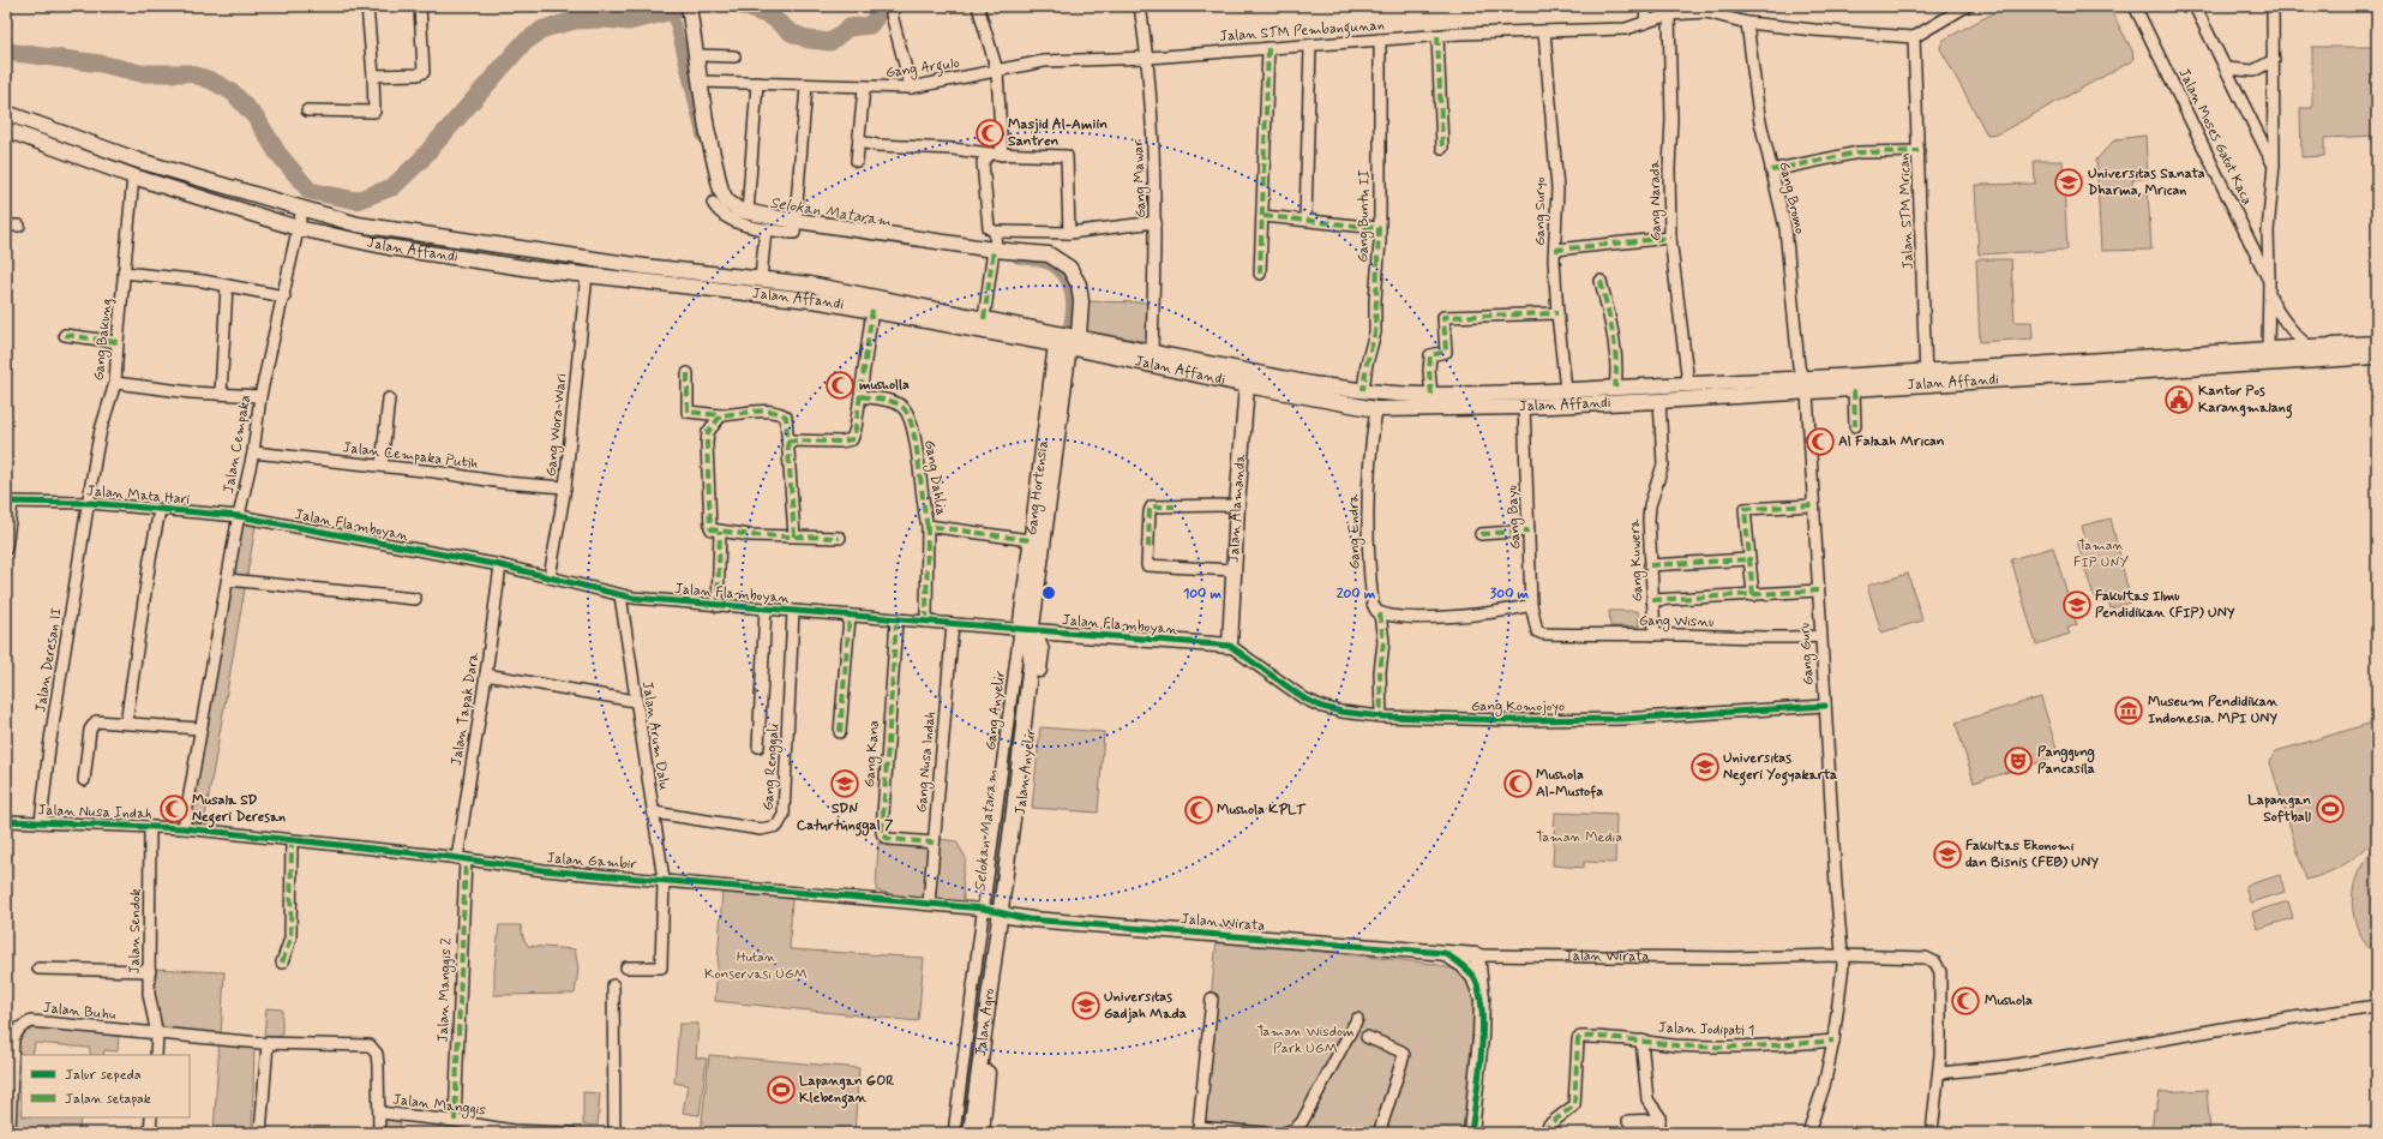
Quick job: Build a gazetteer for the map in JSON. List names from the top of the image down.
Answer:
{
  "streets": {
    "main road": [
      "Jalan Affandi",
      "Gang Hortensia",
      "Jalan Alamanda",
      "Jalan Flamboyan",
      "Jalan Anyelir",
      "Jalan Wirata",
      "Jalan Agro"
    ],
    "street": [
      "Jalan STM Pembangunan",
      "Gang Argulo",
      "Jalan Moses Gatot Kaca",
      "Gang Mawar",
      "Gang Bromo",
      "Gang Narada",
      "Gang Suryo",
      "Jalan STM Mrican",
      "Gang Buntu II",
      "Gang Bakung",
      "Gang Wora-Wari",
      "Jalan Cempaka",
      "Jalan Cempaka Putih",
      "Gang Dahlia",
      "Jalan Mata Hari",
      "Gang Bayu",
      "Gang Endra",
      "Gang Kuwera",
      "Gang Wisnu",
      "Gang Guru",
      "Jalan Deresan II",
      "Gang Komojoyo",
      "Jalan Tapak Dara",
      "Gang Anyelir",
      "Jalan Arum Dalu",
      "Gang Kana",
      "Gang Nusa Indah",
      "Gang Renggali",
      "Jalan Nusa Indah",
      "Jalan Gambir",
      "Jalan Sendok",
      "Jalan Manggis 2",
      "Jalan Buhu",
      "Jalan Jodipati 1",
      "Jalan Manggis"
    ]
  },
  "crossings": [
    ["Jalan STM Pembangunan", "Gang Argulo"],
    ["Jalan STM Pembangunan", "Gang Mawar"],
    ["Jalan STM Pembangunan", "Gang Bromo"],
    ["Jalan STM Pembangunan", "Gang Narada"],
    ["Jalan STM Pembangunan", "Gang Suryo"],
    ["Jalan STM Pembangunan", "Jalan STM Mrican"],
    ["Jalan STM Pembangunan", "Gang Buntu II"],
    ["Gang Argulo", "Gang Mawar"],
    ["Jalan Moses Gatot Kaca", "Jalan Affandi"],
    ["Gang Mawar", "Jalan Affandi"],
    ["Gang Bromo", "Jalan Affandi"],
    ["Gang Bromo", "Gang Guru"],
    ["Gang Narada", "Jalan Affandi"],
    ["Gang Suryo", "Jalan Affandi"],
    ["Jalan STM Mrican", "Jalan Affandi"],
    ["Gang Buntu II", "Jalan Affandi"],
    ["Jalan Affandi", "Gang Bakung"],
    ["Jalan Affandi", "Gang Wora-Wari"],
    ["Jalan Affandi", "Jalan Cempaka"],
    ["Jalan Affandi", "Gang Hortensia"],
    ["Jalan Affandi", "Jalan Alamanda"],
    ["Jalan Affandi", "Gang Bayu"],
    ["Jalan Affandi", "Gang Endra"],
    ["Jalan Affandi", "Gang Kuwera"],
    ["Jalan Affandi", "Gang Guru"],
    ["Gang Bakung", "Jalan Mata Hari"],
    ["Gang Bakung", "Jalan Deresan II"],
    ["Gang Wora-Wari", "Jalan Cempaka Putih"],
    ["Gang Wora-Wari", "Jalan Flamboyan"],
    ["Jalan Cempaka", "Jalan Cempaka Putih"],
    ["Jalan Cempaka", "Jalan Mata Hari"],
    ["Jalan Cempaka", "Jalan Flamboyan"],
    ["Jalan Cempaka", "Jalan Nusa Indah"],
    ["Jalan Cempaka", "Jalan Gambir"],
    ["Gang Dahlia", "Gang Hortensia"],
    ["Gang Hortensia", "Jalan Flamboyan"],
    ["Gang Hortensia", "Gang Anyelir"],
    ["Gang Hortensia", "Jalan Anyelir"],
    ["Jalan Mata Hari", "Jalan Flamboyan"],
    ["Jalan Mata Hari", "Jalan Deresan II"],
    ["Jalan Alamanda", "Jalan Flamboyan"],
    ["Jalan Alamanda", "Gang Komojoyo"],
    ["Gang Bayu", "Gang Wisnu"],
    ["Jalan Flamboyan", "Gang Komojoyo"],
    ["Jalan Flamboyan", "Jalan Tapak Dara"],
    ["Jalan Flamboyan", "Gang Anyelir"],
    ["Jalan Flamboyan", "Jalan Arum Dalu"],
    ["Jalan Flamboyan", "Gang Kana"],
    ["Jalan Flamboyan", "Gang Nusa Indah"],
    ["Jalan Flamboyan", "Gang Renggali"],
    ["Jalan Flamboyan", "Jalan Anyelir"],
    ["Gang Endra", "Gang Komojoyo"],
    ["Gang Kuwera", "Gang Wisnu"],
    ["Gang Wisnu", "Gang Guru"],
    ["Gang Guru", "Gang Komojoyo"],
    ["Gang Guru", "Jalan Wirata"],
    ["Gang Guru", "Jalan Jodipati 1"],
    ["Jalan Deresan II", "Jalan Nusa Indah"],
    ["Jalan Tapak Dara", "Jalan Gambir"],
    ["Jalan Tapak Dara", "Jalan Manggis 2"],
    ["Gang Anyelir", "Jalan Anyelir"],
    ["Gang Anyelir", "Jalan Gambir"],
    ["Gang Anyelir", "Jalan Wirata"],
    ["Gang Anyelir", "Jalan Agro"],
    ["Jalan Arum Dalu", "Gang Renggali"],
    ["Jalan Arum Dalu", "Jalan Gambir"],
    ["Gang Kana", "Gang Nusa Indah"],
    ["Gang Nusa Indah", "Jalan Gambir"],
    ["Jalan Anyelir", "Jalan Gambir"],
    ["Jalan Anyelir", "Jalan Wirata"],
    ["Jalan Anyelir", "Jalan Agro"],
    ["Jalan Nusa Indah", "Jalan Gambir"],
    ["Jalan Nusa Indah", "Jalan Sendok"],
    ["Jalan Gambir", "Jalan Wirata"],
    ["Jalan Gambir", "Jalan Manggis 2"],
    ["Jalan Gambir", "Jalan Agro"],
    ["Jalan Wirata", "Jalan Agro"],
    ["Jalan Sendok", "Jalan Buhu"],
    ["Jalan Manggis 2", "Jalan Manggis"],
    ["Jalan Buhu", "Jalan Manggis"]
  ],
  "water": ["Selokan Mataram"],
  "parks": [
    "Taman FIP UNY",
    "Taman Media",
    "Hutan Konservasi UGM",
    "Taman Wisdom Park UGM"
  ],
  "places": {
    "mosque": [
      "Masjid Al-Amiin Santren",
      "musholla",
      "Al Falaah Mrican",
      "Mushola Al-Mustofa",
      "Musala SD Negeri Deresan",
      "Mushola KPLT",
      "Mushola"
    ],
    "school or university": [
      "Universitas Sanata Dharma, Mrican",
      "Fakultas Ilmu Pendidikan (FIP) UNY",
      "Universitas Negeri Yogyakarta",
      "SDN Caturtunggal 7",
      "Fakultas Ekonomi dan Bisnis (FEB) UNY",
      "Universitas Gadjah Mada"
    ],
    "public building": ["Kantor Pos Karangmalang"],
    "museum": ["Museum Pendidikan Indonesia. MPI UNY"],
    "theatre": ["Panggung Pancasila"],
    "sports": ["Lapangan Softball", "Lapangan GOR Klebengan"]
  },
  "legend": ["Jalur sepeda", "Jalan setapak"],
  "rings": ["100 m", "200 m", "300 m"]
}
